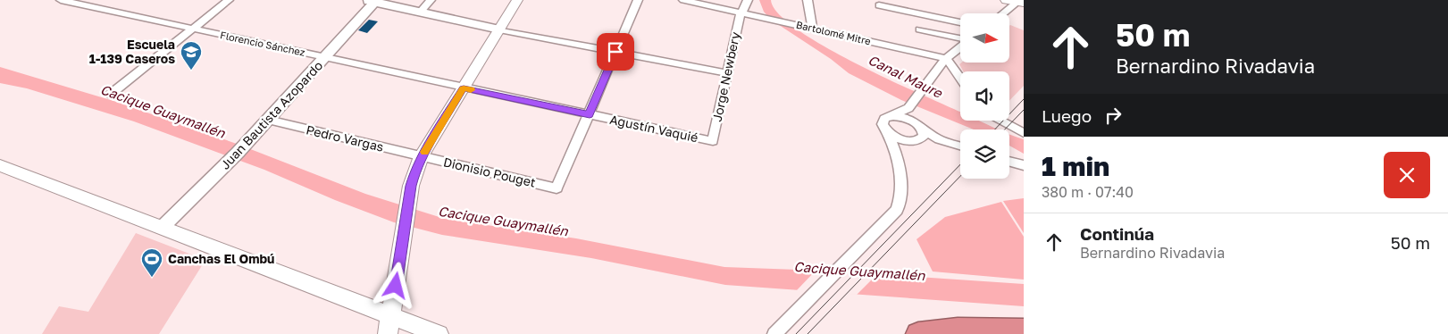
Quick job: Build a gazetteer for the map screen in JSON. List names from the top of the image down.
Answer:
{
  "streets": {
    "street": [
      "Bartolomé Mitre",
      "Florencio Sánchez",
      "Jorge Newbery",
      "Juan Bautista Azopardo",
      "Agustín Vaquié",
      "Pedro Vargas",
      "Dionisio Pouget"
    ]
  },
  "crossings": [
    ["Bartolomé Mitre", "Jorge Newbery"],
    ["Florencio Sánchez", "Juan Bautista Azopardo"],
    ["Florencio Sánchez", "Agustín Vaquié"],
    ["Jorge Newbery", "Agustín Vaquié"],
    ["Juan Bautista Azopardo", "Pedro Vargas"],
    ["Agustín Vaquié", "Dionisio Pouget"],
    ["Pedro Vargas", "Dionisio Pouget"]
  ],
  "water": ["Canal Maure", "Cacique Guaymallén"],
  "places": {
    "school or university": ["Escuela 1-139 Caseros"],
    "sports": ["Canchas El Ombú"]
  },
  "north": "right",
  "page": {
    "turn": ["50 m", "Bernardino Rivadavia"],
    "then": "Luego",
    "heading": ["1 min", "380 m · 07:40"],
    "list": [
      {
        "name": "Continúa",
        "note": "Bernardino Rivadavia",
        "value": "50 m"
      }
    ]
  }
}
